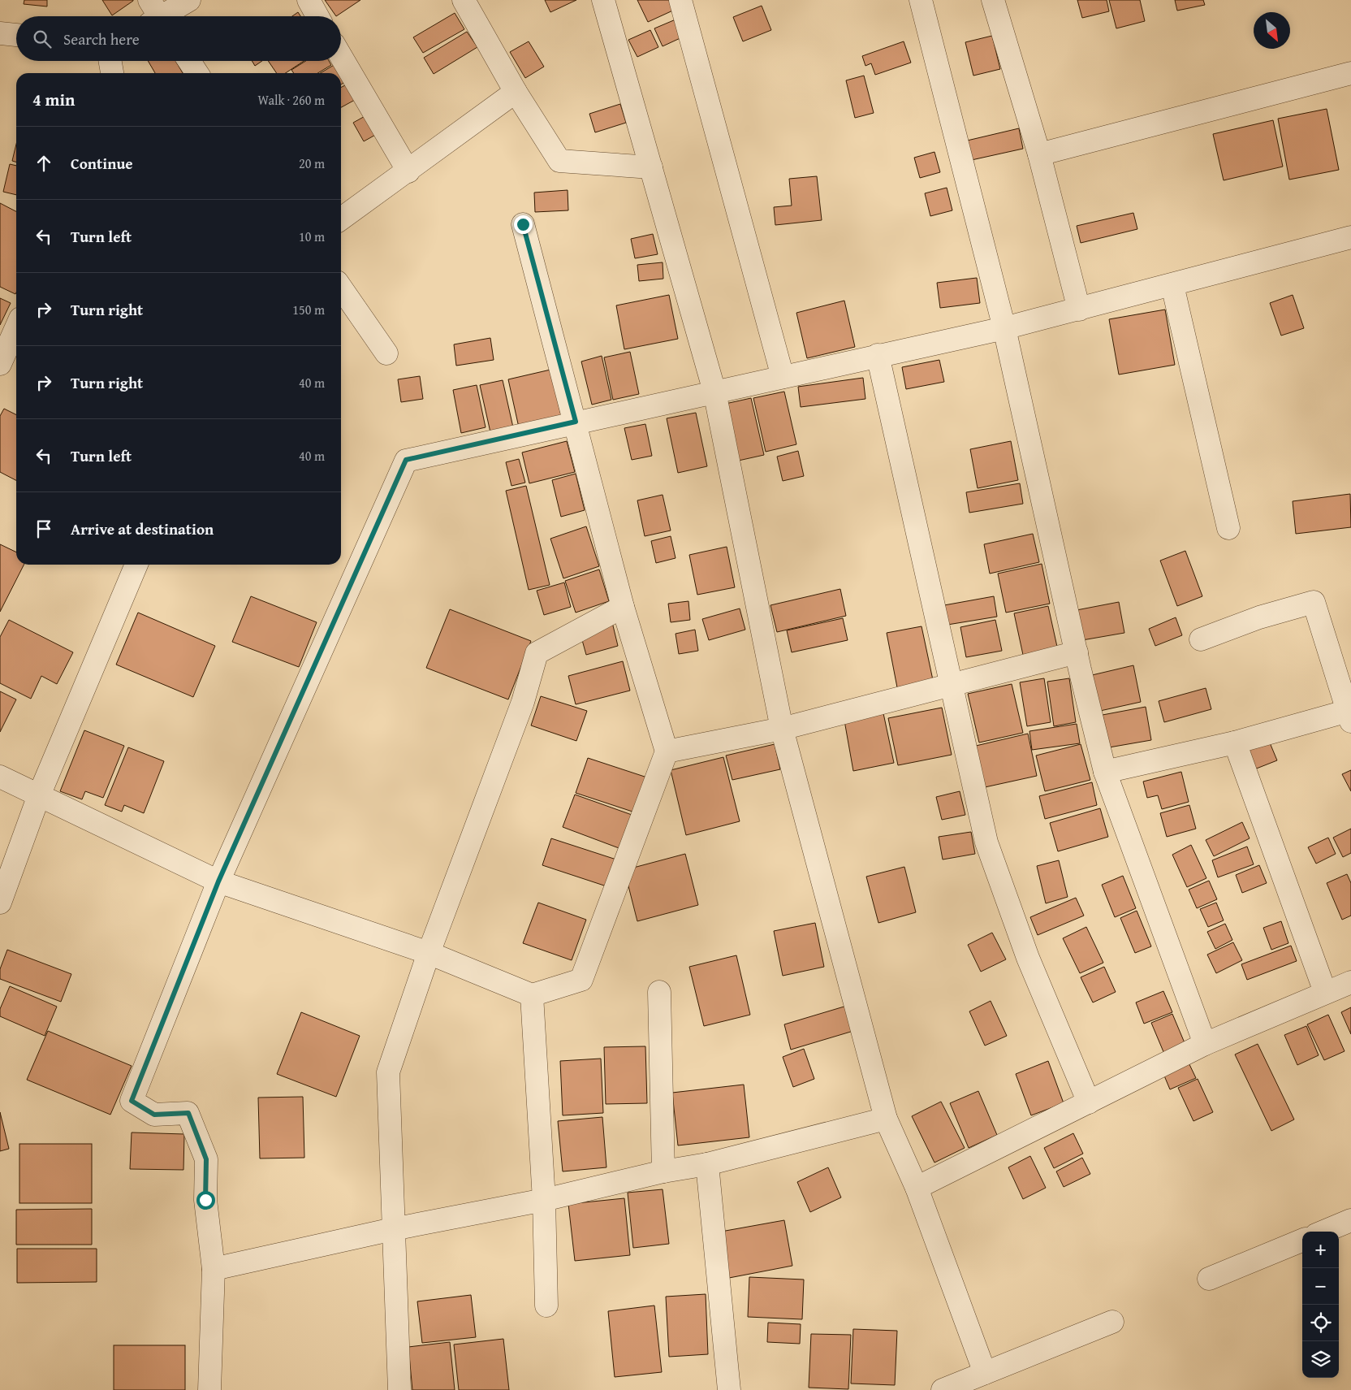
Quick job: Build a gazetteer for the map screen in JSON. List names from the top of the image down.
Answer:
{
  "north": "bottom right",
  "page": {
    "search": "Search here",
    "heading": ["4 min", "Walk · 260 m"],
    "list": [
      ["Continue", "20 m"],
      ["Turn left", "10 m"],
      ["Turn right", "150 m"],
      ["Turn right", "40 m"],
      ["Turn left", "40 m"],
      "Arrive at destination"
    ],
    "map_buttons": ["+", "−"]
  }
}
